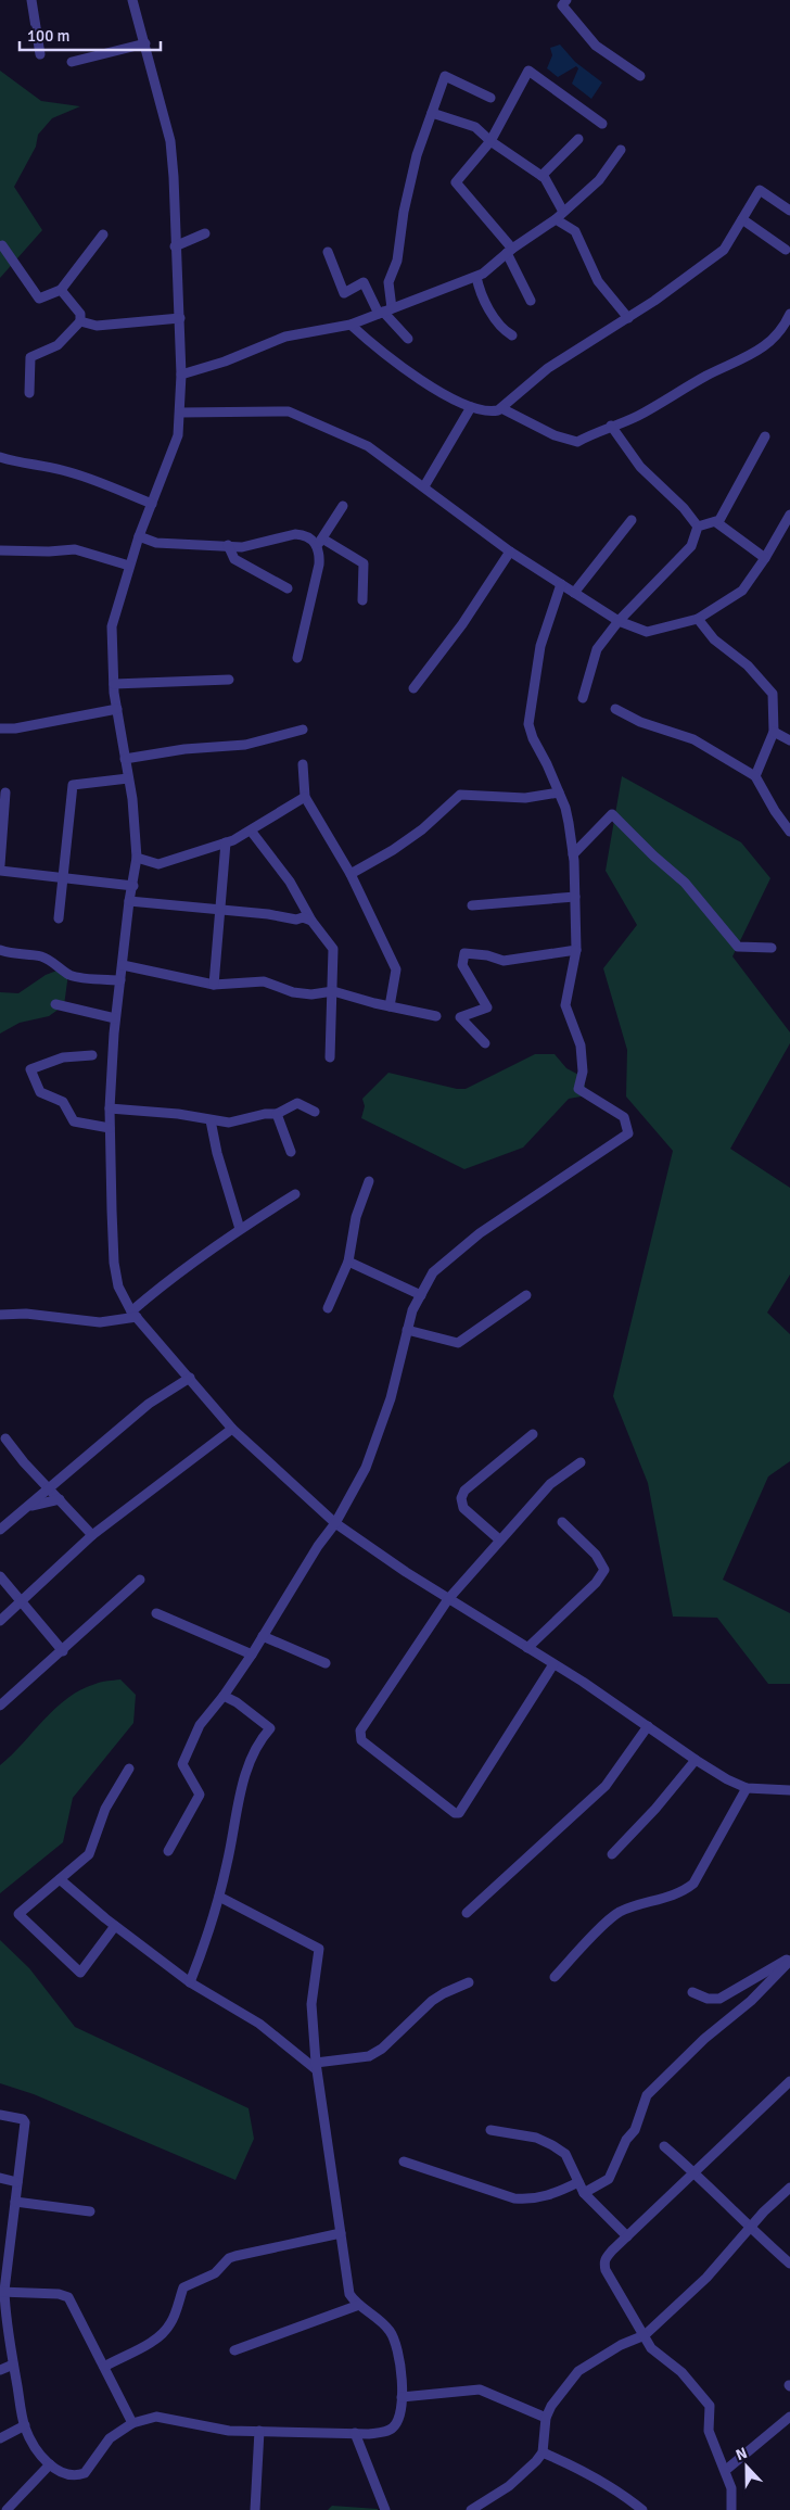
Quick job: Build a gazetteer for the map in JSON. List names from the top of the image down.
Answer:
{
  "scale_bar": "100 m",
  "north": "top"
}
